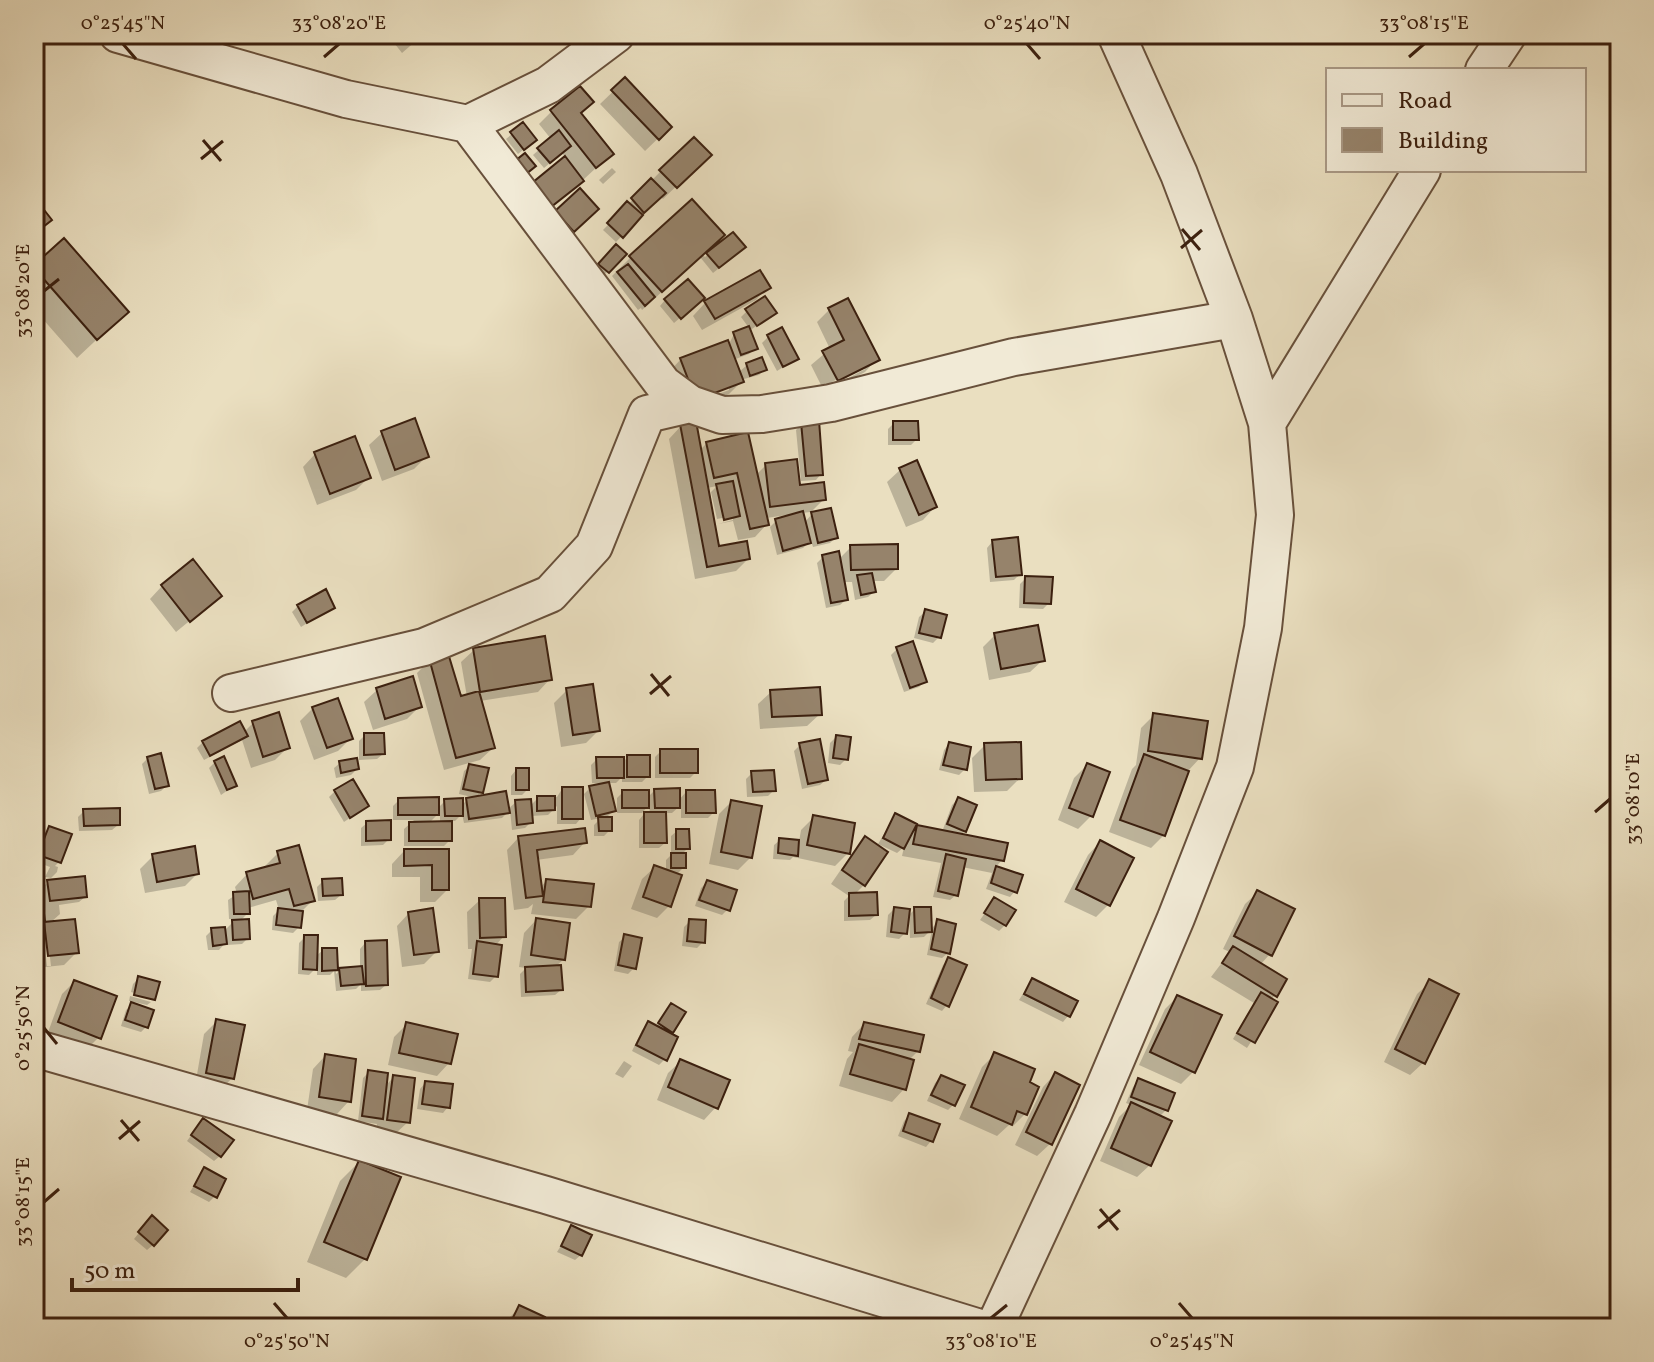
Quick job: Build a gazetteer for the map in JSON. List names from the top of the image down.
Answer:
{
  "legend": ["Road", "Building"],
  "scale_bar": "50 m",
  "coordinates": [
    "0°25'45\"N",
    "33°08'20\"E",
    "0°25'40\"N",
    "33°08'15\"E",
    "33°08'10\"E",
    "0°25'50\"N"
  ]
}
